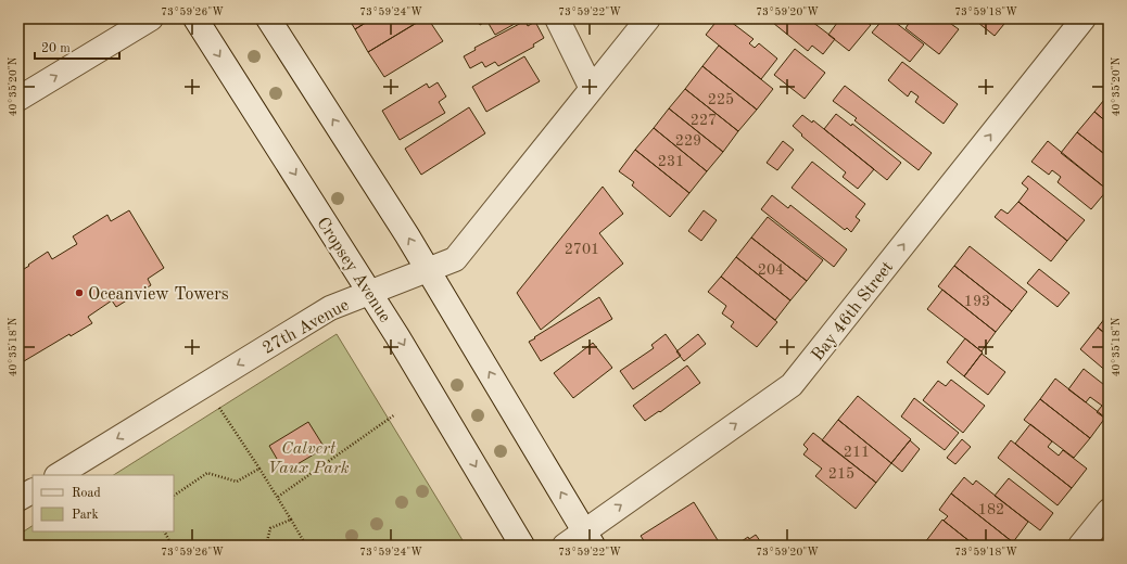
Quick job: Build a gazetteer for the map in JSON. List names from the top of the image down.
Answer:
{
  "streets": {
    "street": ["Cropsey Avenue", "Bay 46th Street", "27th Avenue"]
  },
  "crossings": [
    ["Cropsey Avenue", "27th Avenue"]
  ],
  "one_way": ["Bay 46th Street", "27th Avenue"],
  "parks": ["Calvert Vaux Park"],
  "places": ["Oceanview Towers"],
  "house_numbers": [
    "225",
    "227",
    "229",
    "231",
    "2701",
    "204",
    "193",
    "211",
    "215",
    "182"
  ],
  "legend": ["Road", "Park"],
  "scale_bar": "20 m",
  "coordinates": [
    "73°59'26\"W",
    "73°59'24\"W",
    "73°59'22\"W",
    "73°59'20\"W",
    "73°59'18\"W",
    "40°35'20\"N",
    "40°35'18\"N"
  ]
}
